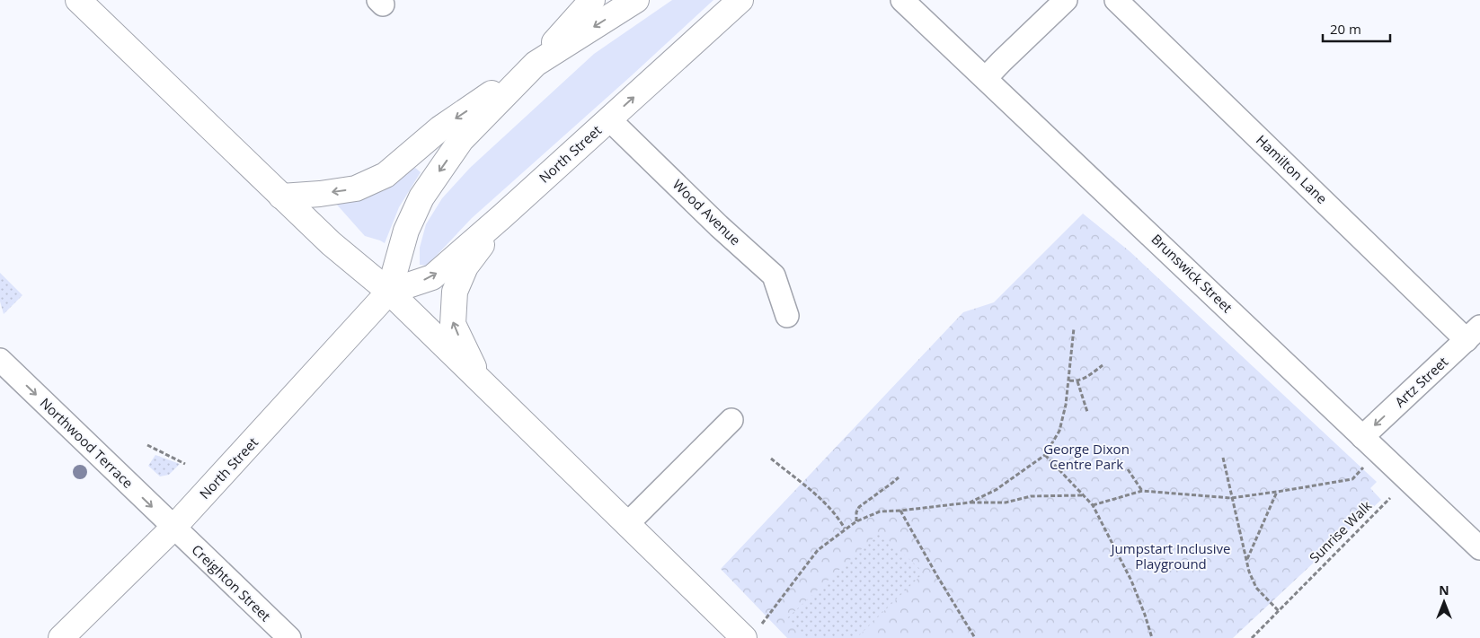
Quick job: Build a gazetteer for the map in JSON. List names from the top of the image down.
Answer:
{
  "streets": {
    "main road": ["North Street"],
    "street": [
      "Hamilton Lane",
      "Wood Avenue",
      "Brunswick Street",
      "Artz Street",
      "Northwood Terrace",
      "Creighton Street"
    ],
    "path": ["Sunrise Walk"]
  },
  "crossings": [
    ["North Street", "Wood Avenue"],
    ["North Street", "Northwood Terrace"],
    ["North Street", "Creighton Street"],
    ["Hamilton Lane", "Artz Street"],
    ["Brunswick Street", "Artz Street"],
    ["Northwood Terrace", "Creighton Street"]
  ],
  "one_way": ["Artz Street", "Northwood Terrace"],
  "parks": ["George Dixon Centre Park", "Jumpstart Inclusive Playground"],
  "scale_bar": "20 m",
  "north": "top"
}
